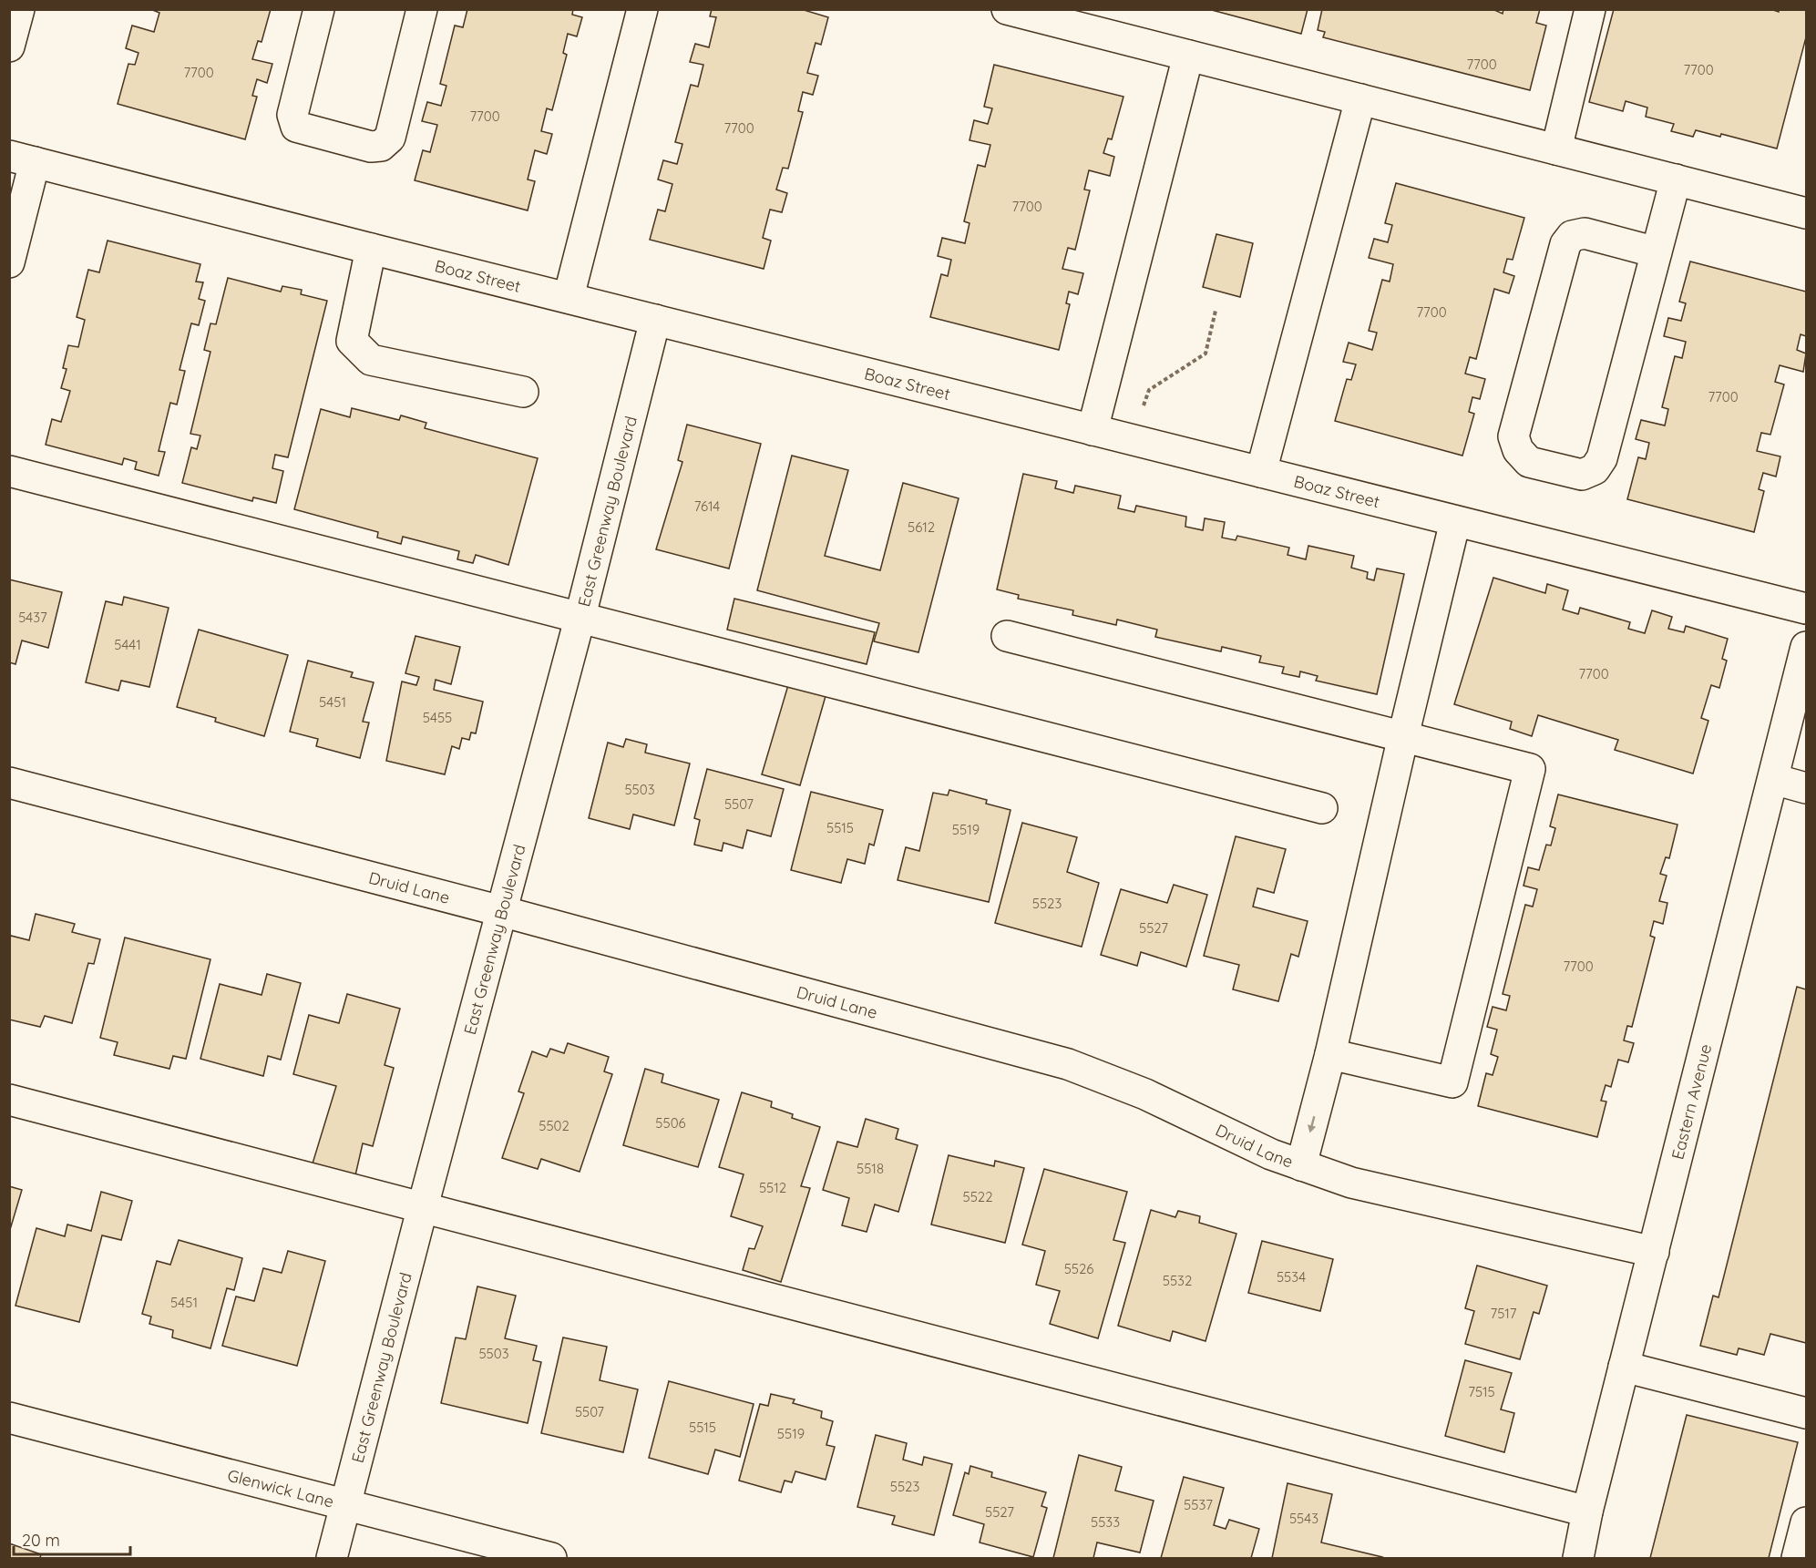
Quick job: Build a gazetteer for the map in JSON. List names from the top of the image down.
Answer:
{
  "streets": {
    "street": [
      "Boaz Street",
      "East Greenway Boulevard",
      "Druid Lane",
      "Eastern Avenue",
      "Glenwick Lane"
    ]
  },
  "crossings": [
    ["Boaz Street", "East Greenway Boulevard"],
    ["East Greenway Boulevard", "Druid Lane"],
    ["East Greenway Boulevard", "Glenwick Lane"],
    ["Druid Lane", "Eastern Avenue"]
  ],
  "house_numbers": [
    "7700",
    "7700",
    "7700",
    "7700",
    "7700",
    "7700",
    "7700",
    "7700",
    "7614",
    "5612",
    "5437",
    "5441",
    "7700",
    "5451",
    "5455",
    "5503",
    "5507",
    "5515",
    "5519",
    "5523",
    "5527",
    "7700",
    "5506",
    "5502",
    "5518",
    "5512",
    "5522",
    "5526",
    "5534",
    "5532",
    "5451",
    "7517",
    "5503",
    "7515",
    "5507",
    "5515",
    "5519",
    "5523",
    "5537",
    "5527",
    "5543",
    "5533"
  ],
  "scale_bar": "20 m"
}
